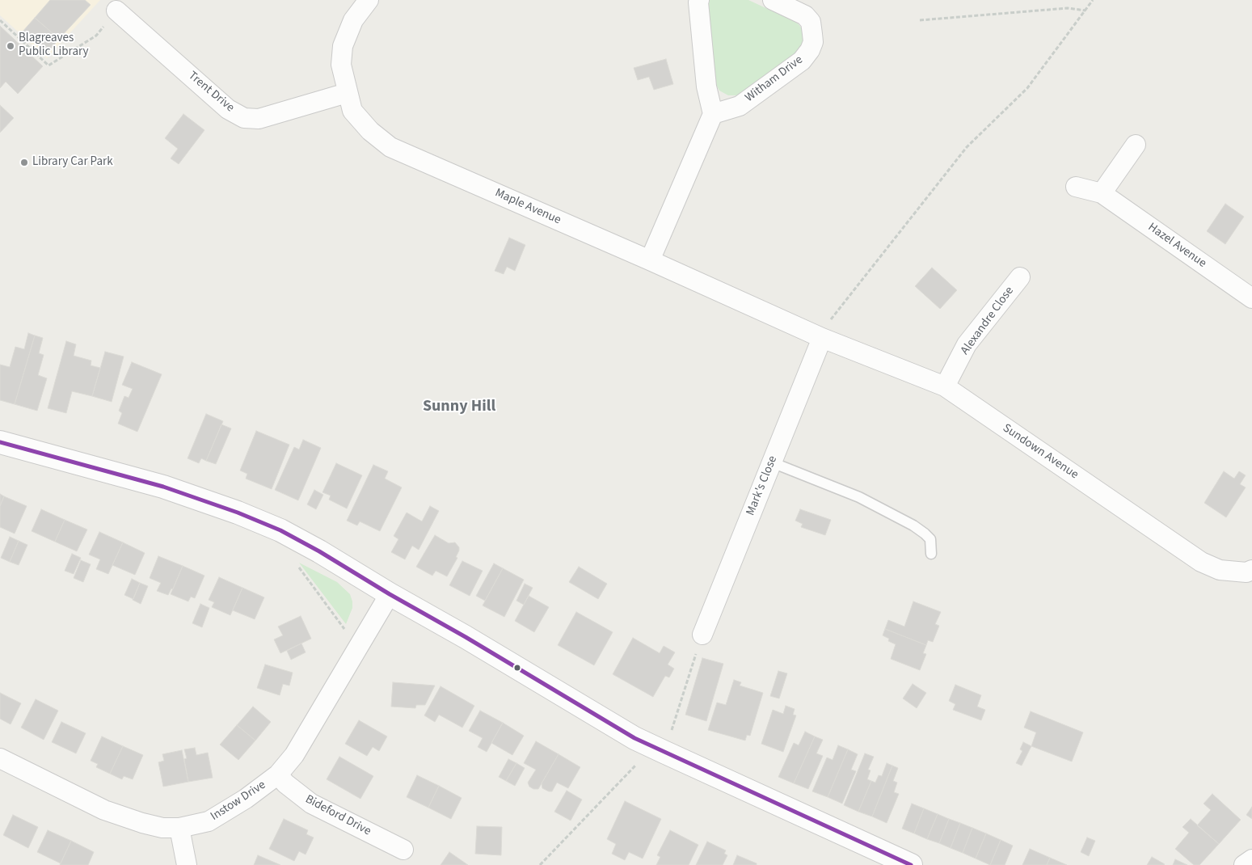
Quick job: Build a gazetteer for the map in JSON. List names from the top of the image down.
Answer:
{
  "streets": {
    "street": [
      "Witham Drive",
      "Trent Drive",
      "Maple Avenue",
      "Hazel Avenue",
      "Alexandre Close",
      "Sundown Avenue",
      "Mark's Close",
      "Instow Drive",
      "Bideford Drive"
    ]
  },
  "crossings": [
    ["Trent Drive", "Maple Avenue"],
    ["Maple Avenue", "Sundown Avenue"],
    ["Maple Avenue", "Mark's Close"],
    ["Alexandre Close", "Sundown Avenue"],
    ["Sundown Avenue", "Mark's Close"],
    ["Instow Drive", "Bideford Drive"]
  ],
  "districts": ["Sunny Hill"],
  "places": ["Blagreaves Public Library", "Library Car Park"]
}
